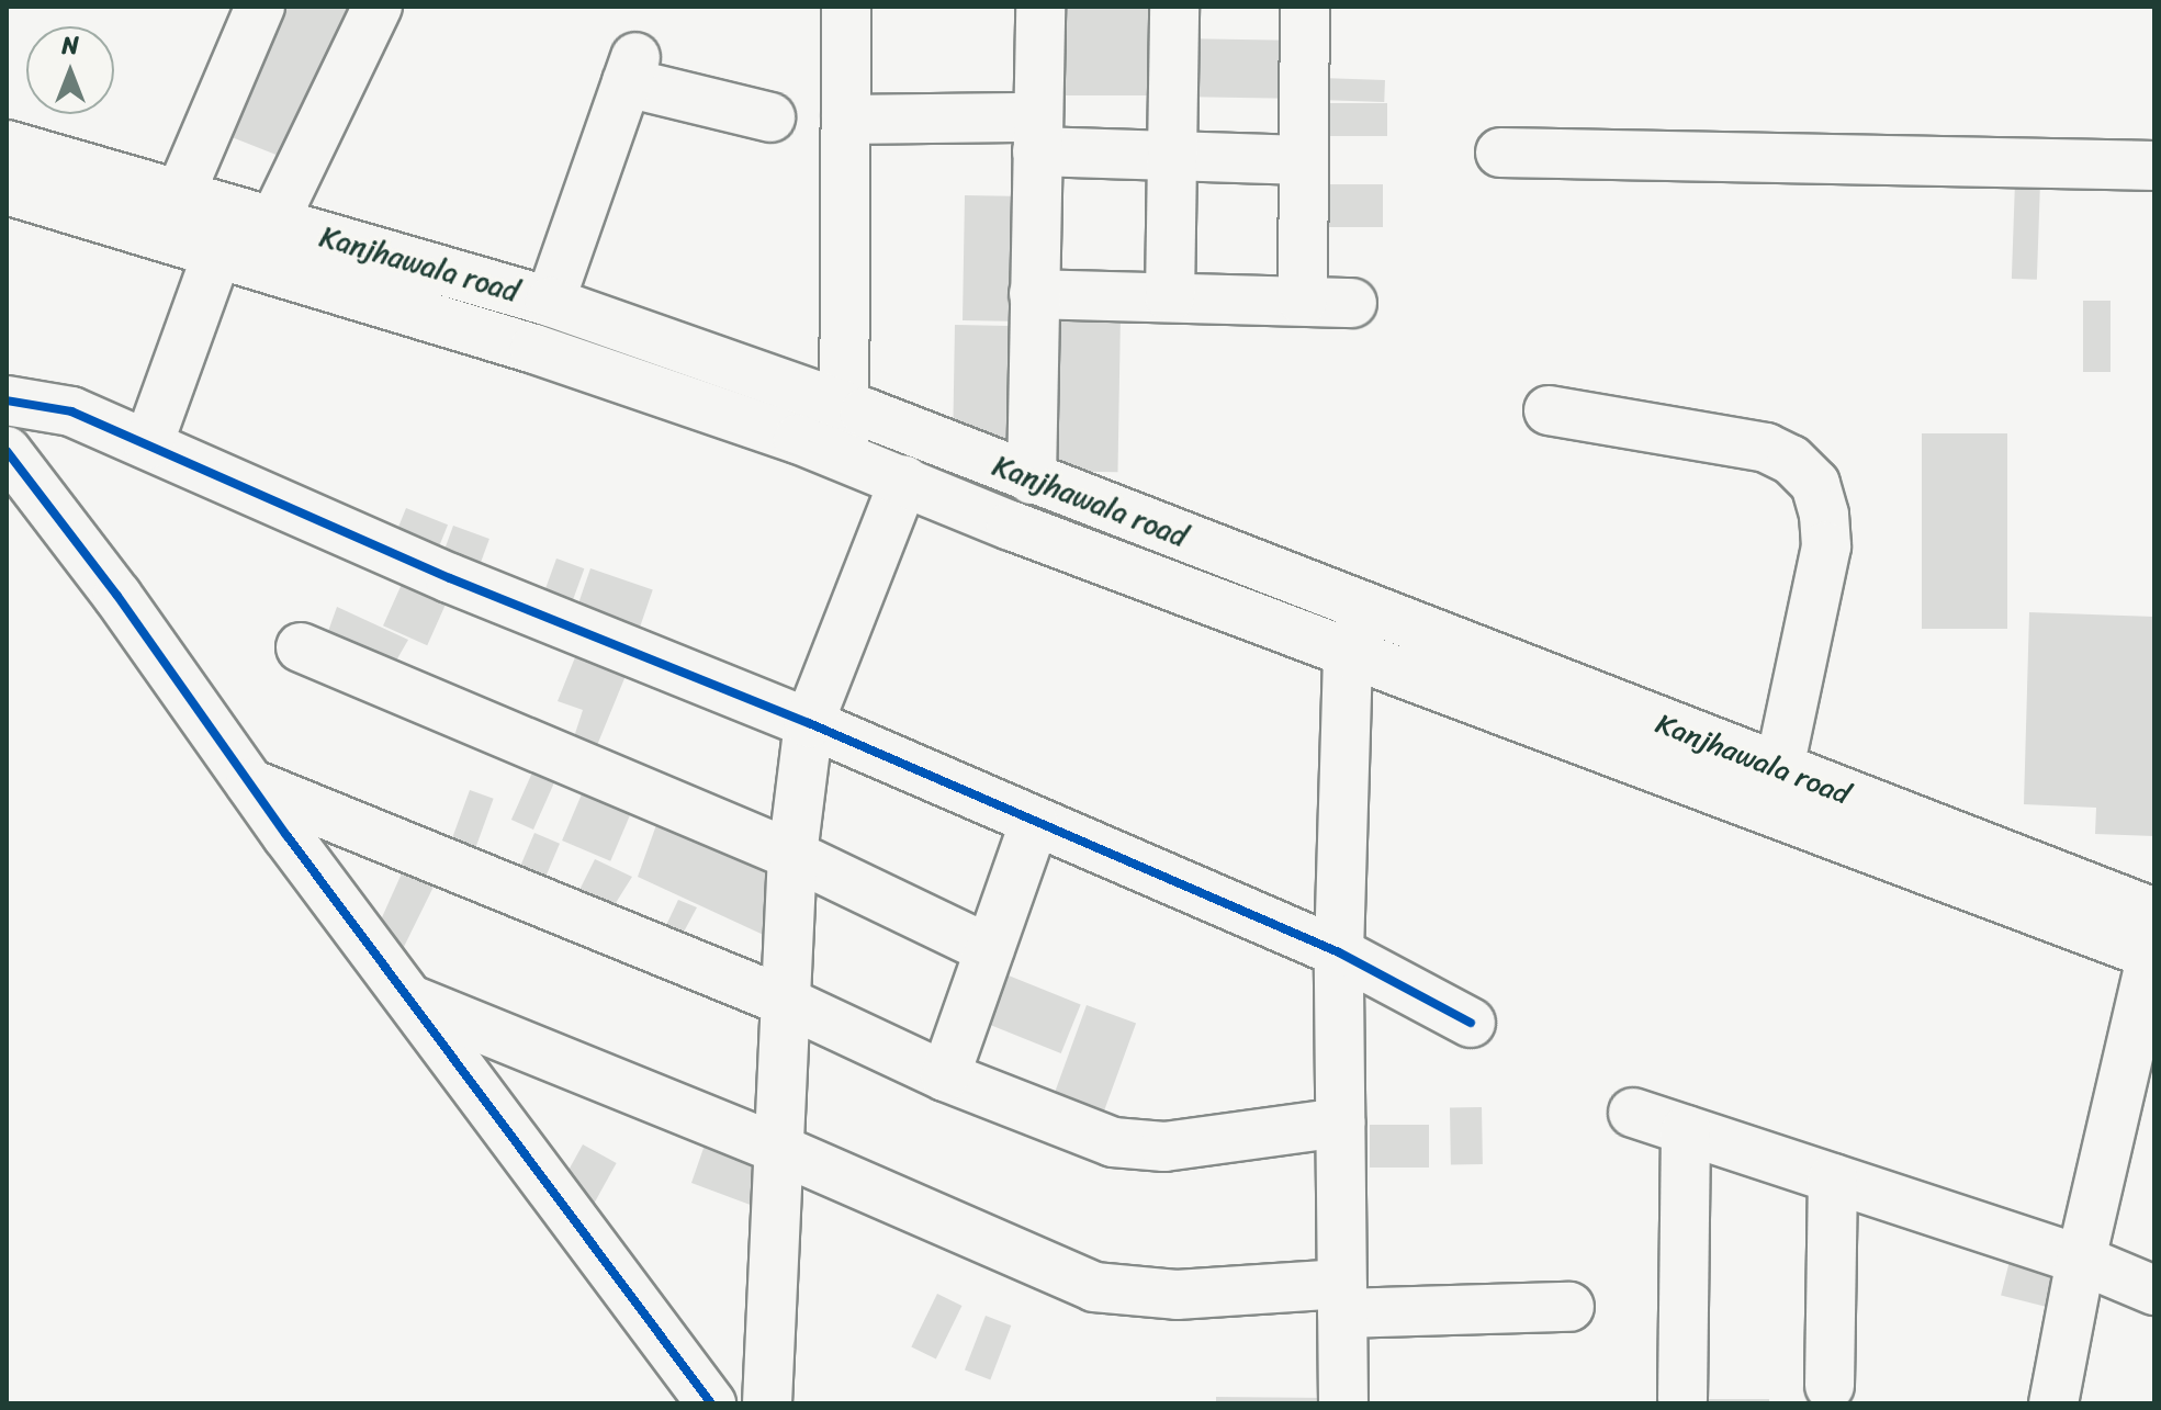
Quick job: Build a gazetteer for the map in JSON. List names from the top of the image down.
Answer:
{
  "streets": {
    "street": ["Kanjhawala road"]
  },
  "north": "top"
}
